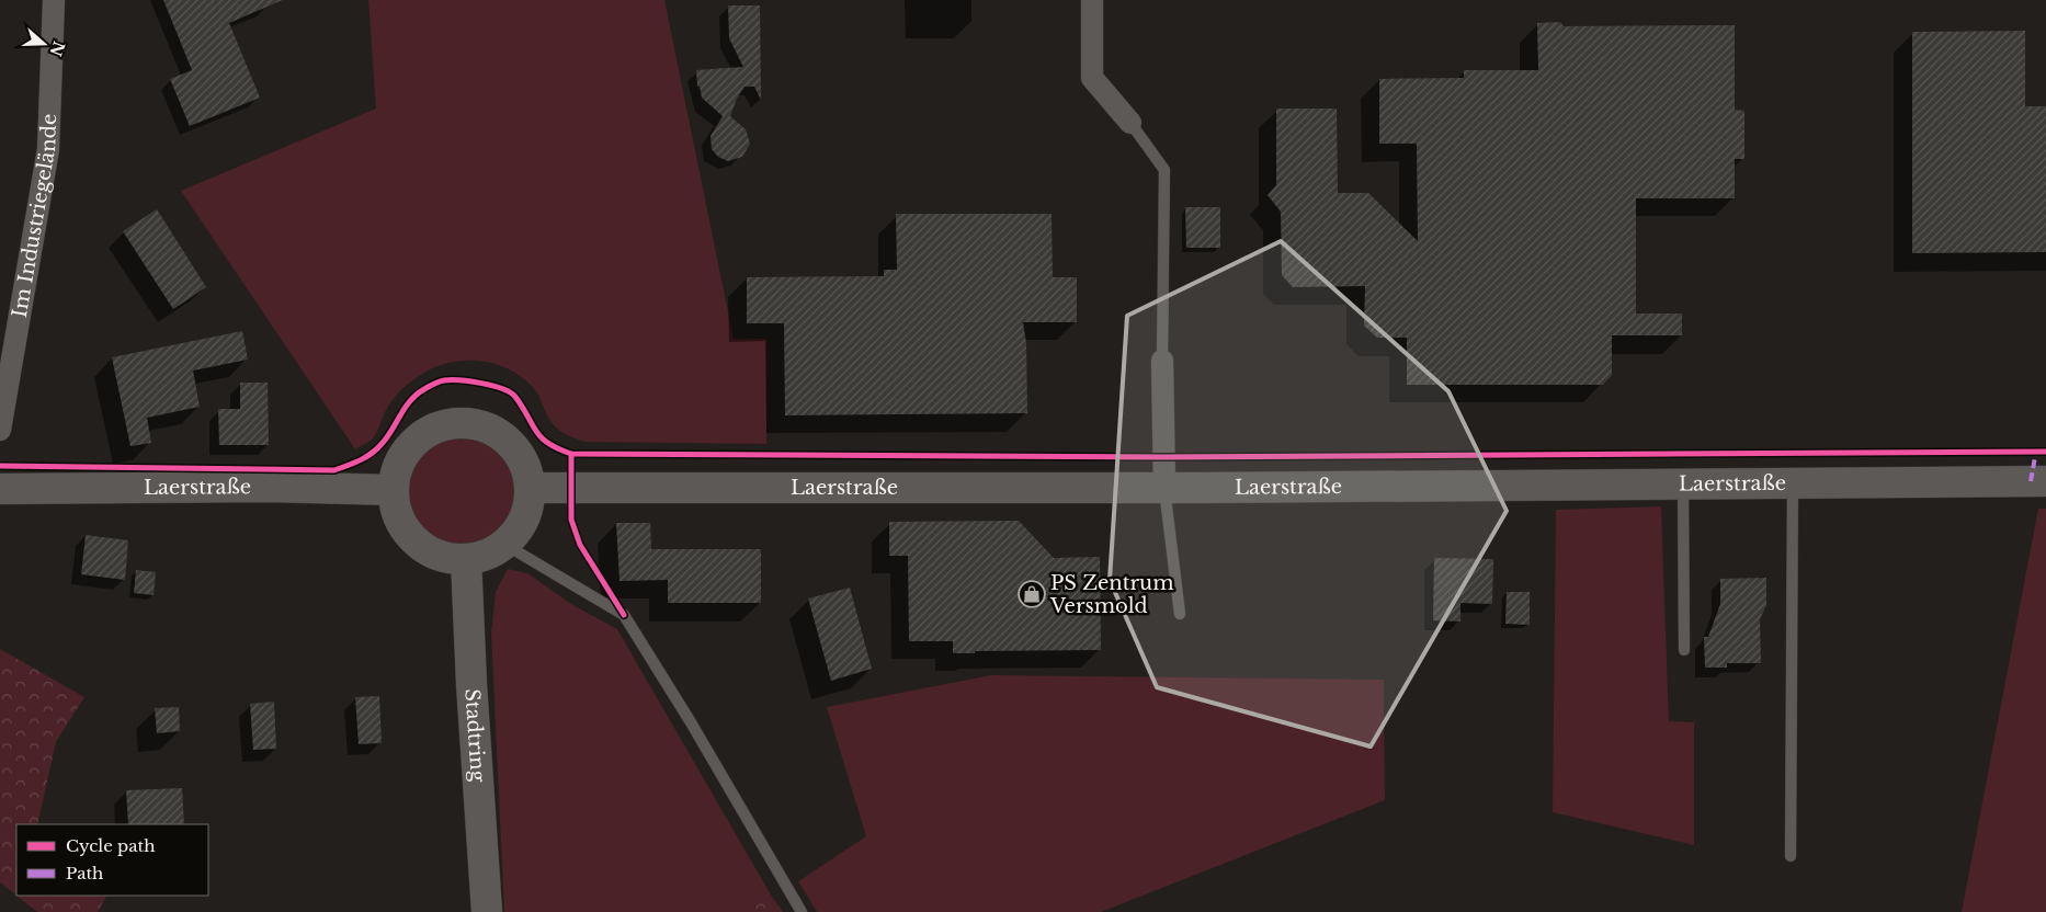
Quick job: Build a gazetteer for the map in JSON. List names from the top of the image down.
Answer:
{
  "streets": {
    "main road": ["Laerstraße", "Stadtring"],
    "street": ["Im Industriegelände"]
  },
  "crossings": [
    ["Laerstraße", "Stadtring"]
  ],
  "places": {
    "shop": ["PS Zentrum Versmold"]
  },
  "legend": ["Cycle path", "Path"],
  "north": "right"
}
